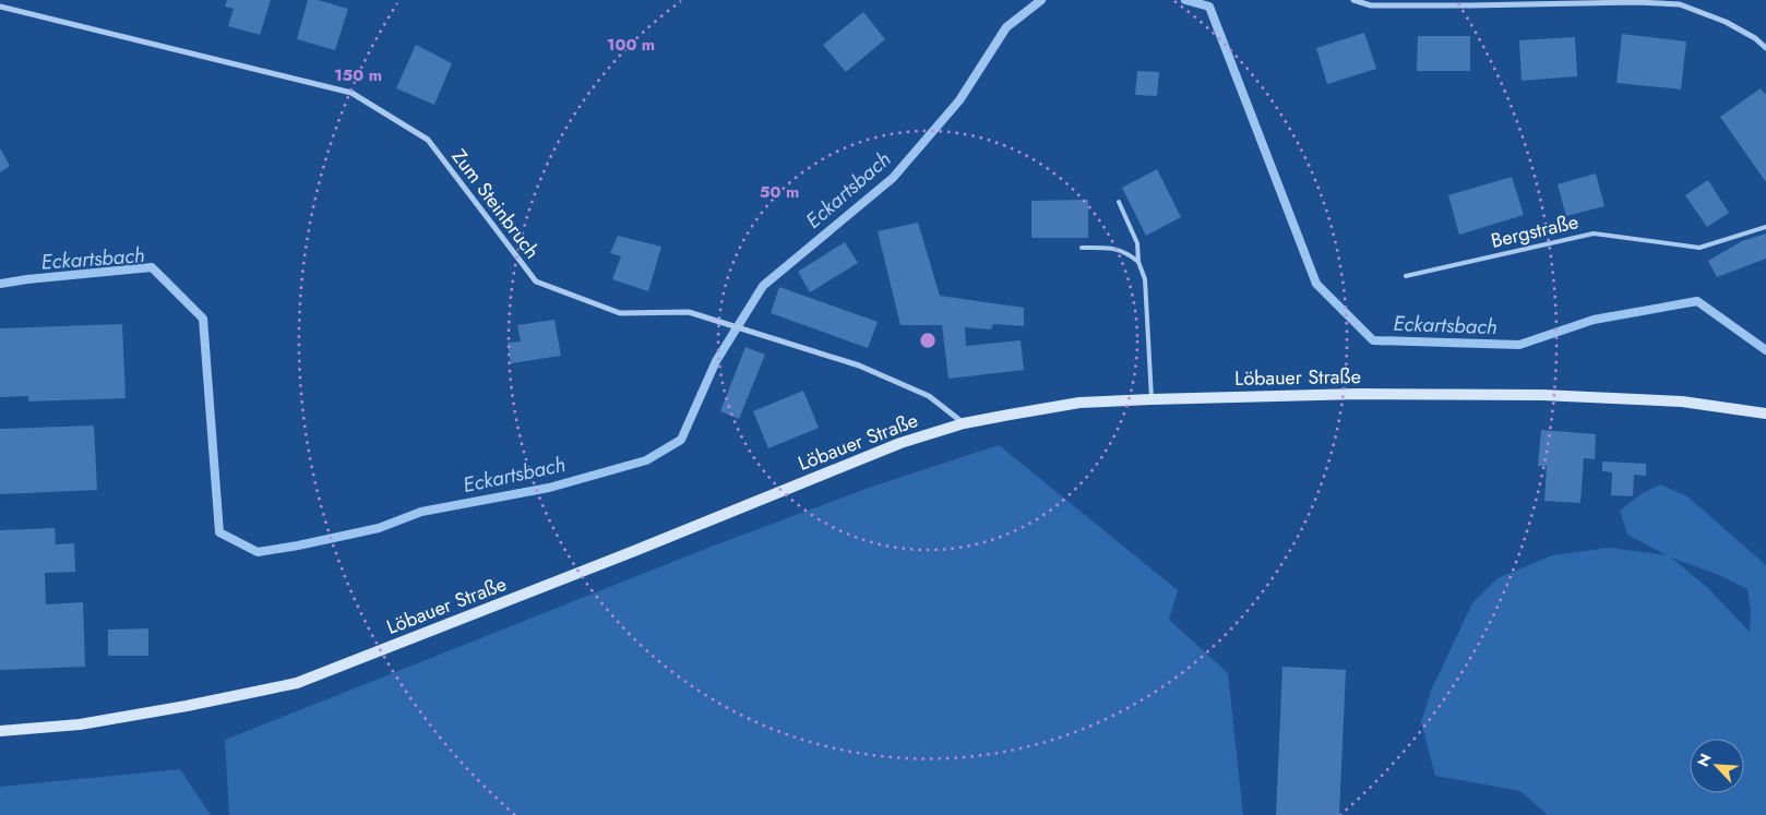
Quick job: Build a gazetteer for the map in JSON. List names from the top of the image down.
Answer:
{
  "streets": {
    "main road": ["Löbauer Straße"],
    "street": ["Zum Steinbruch"],
    "lane": ["Bergstraße"]
  },
  "crossings": [
    ["Zum Steinbruch", "Löbauer Straße"]
  ],
  "water": ["Eckartsbach"],
  "north": "top left",
  "rings": ["100 m", "150 m", "50 m"]
}
